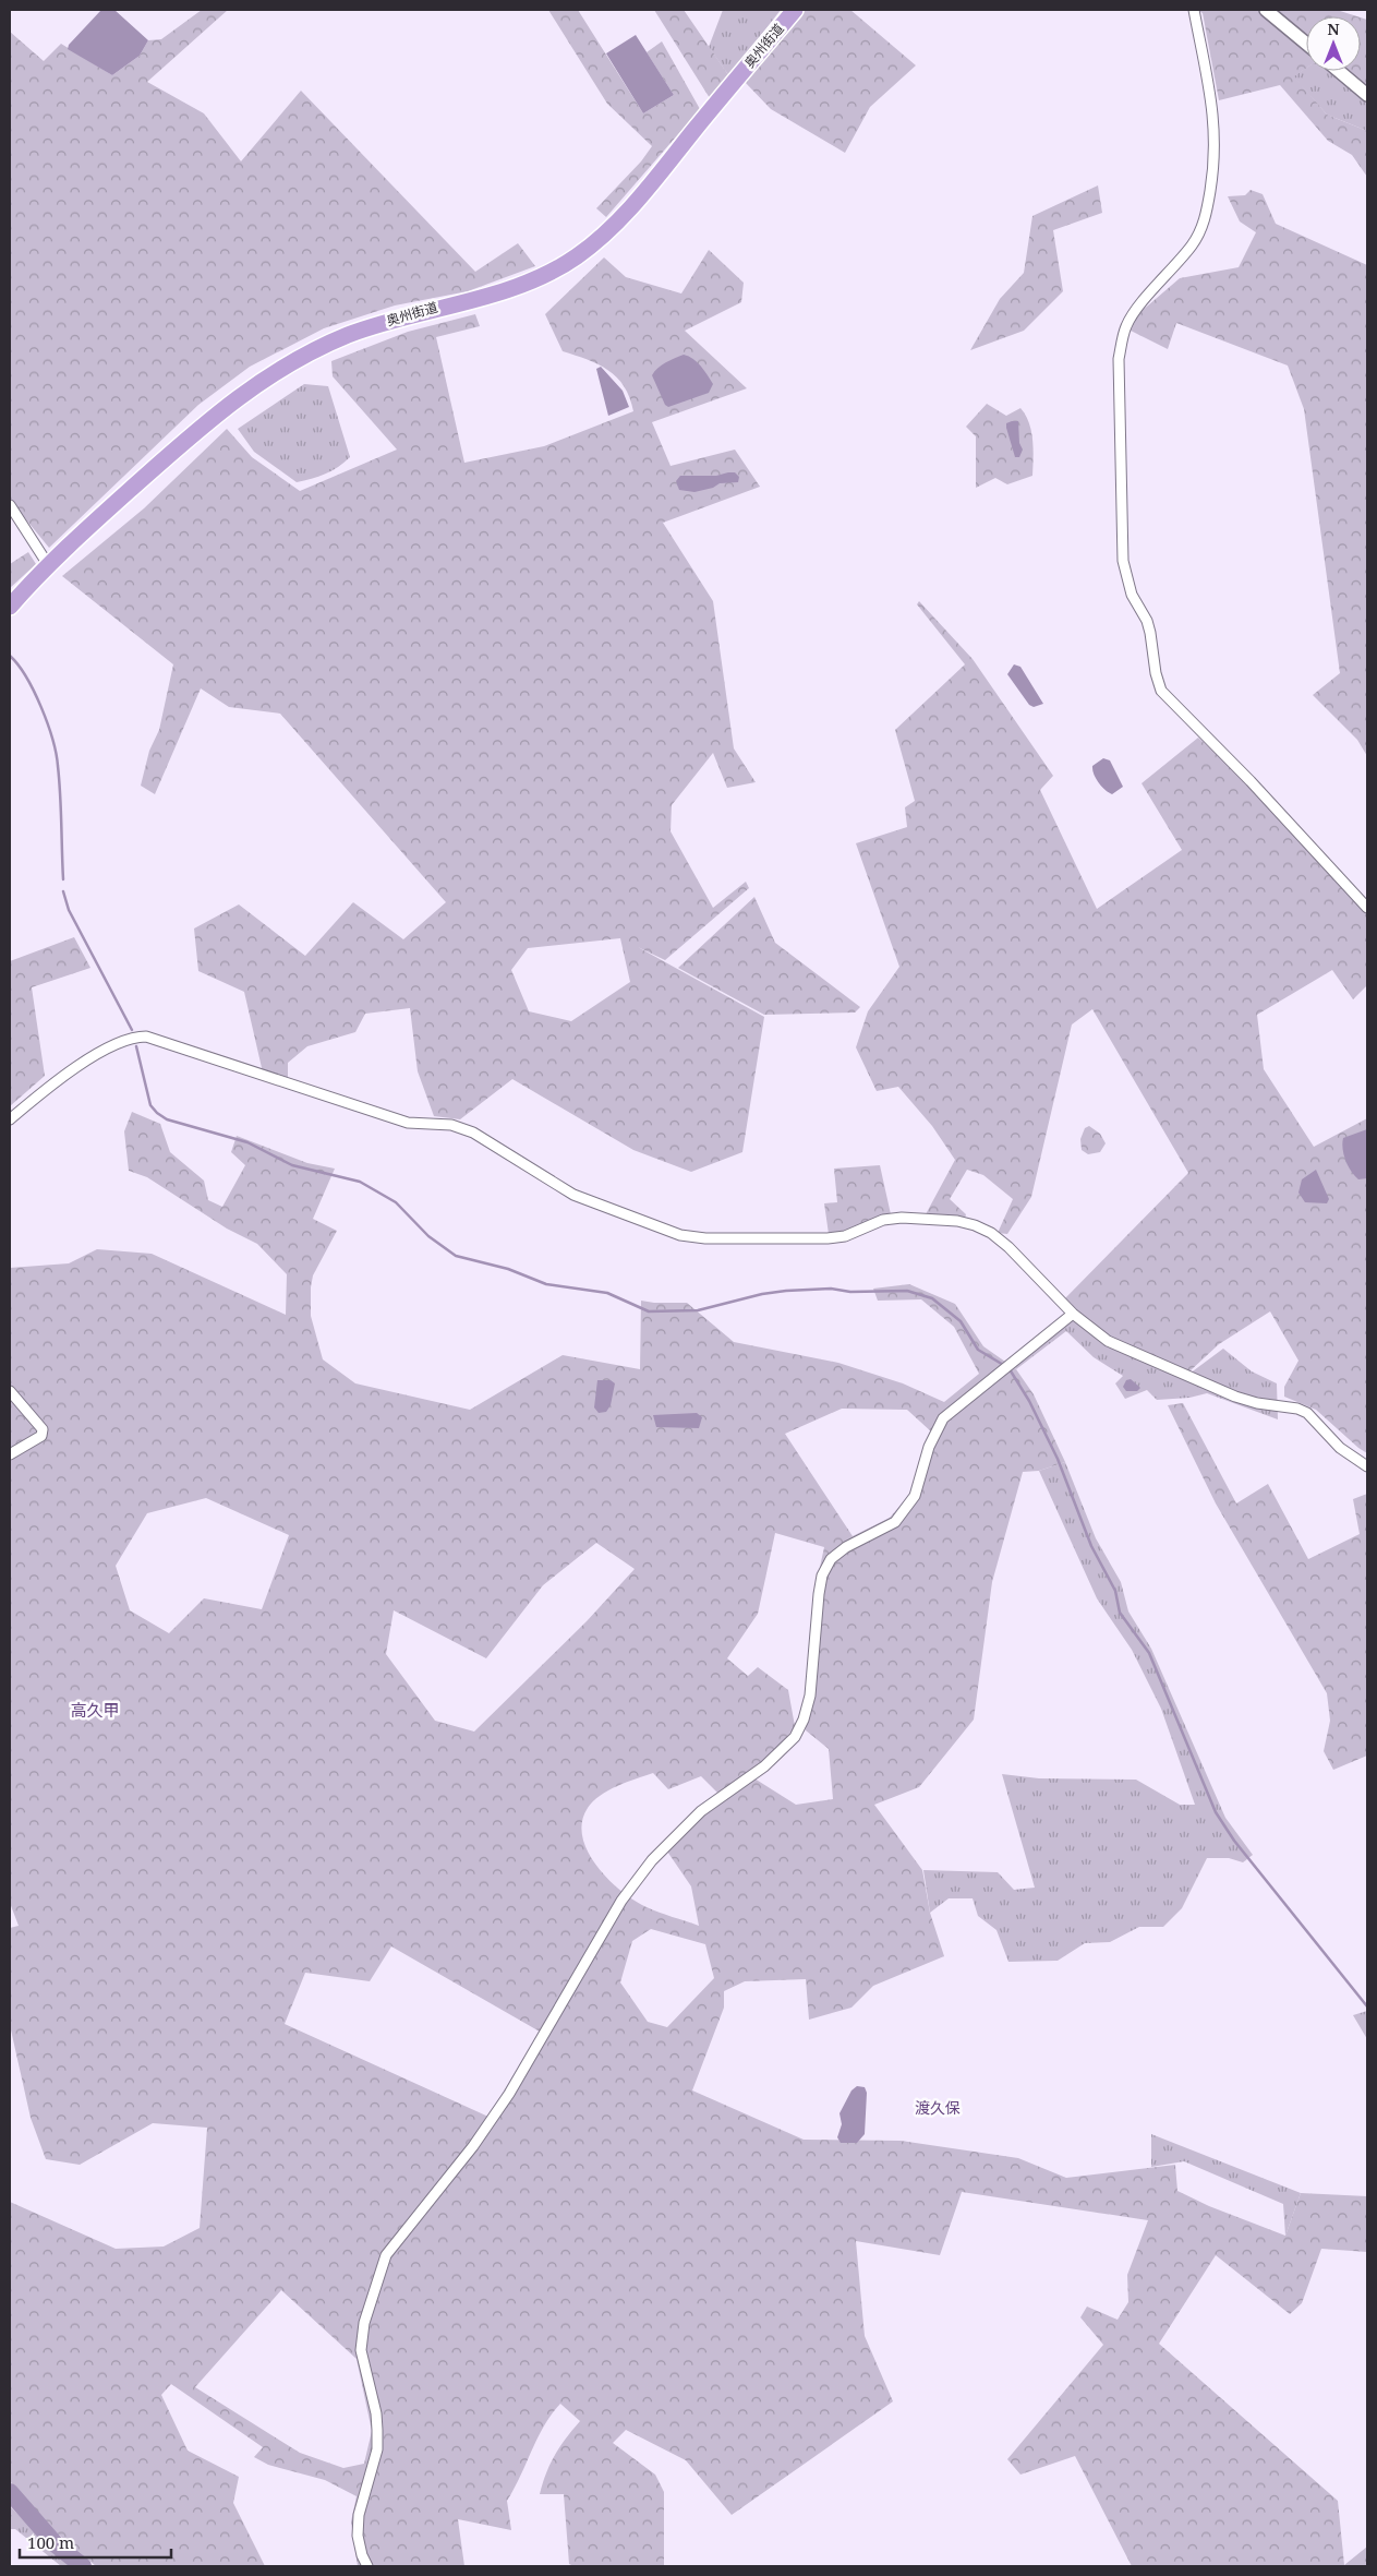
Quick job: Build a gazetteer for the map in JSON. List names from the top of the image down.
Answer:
{
  "streets": {
    "highway": ["奥州街道"]
  },
  "districts": ["高久甲", "渡久保"],
  "scale_bar": "100 m",
  "north": "top"
}
